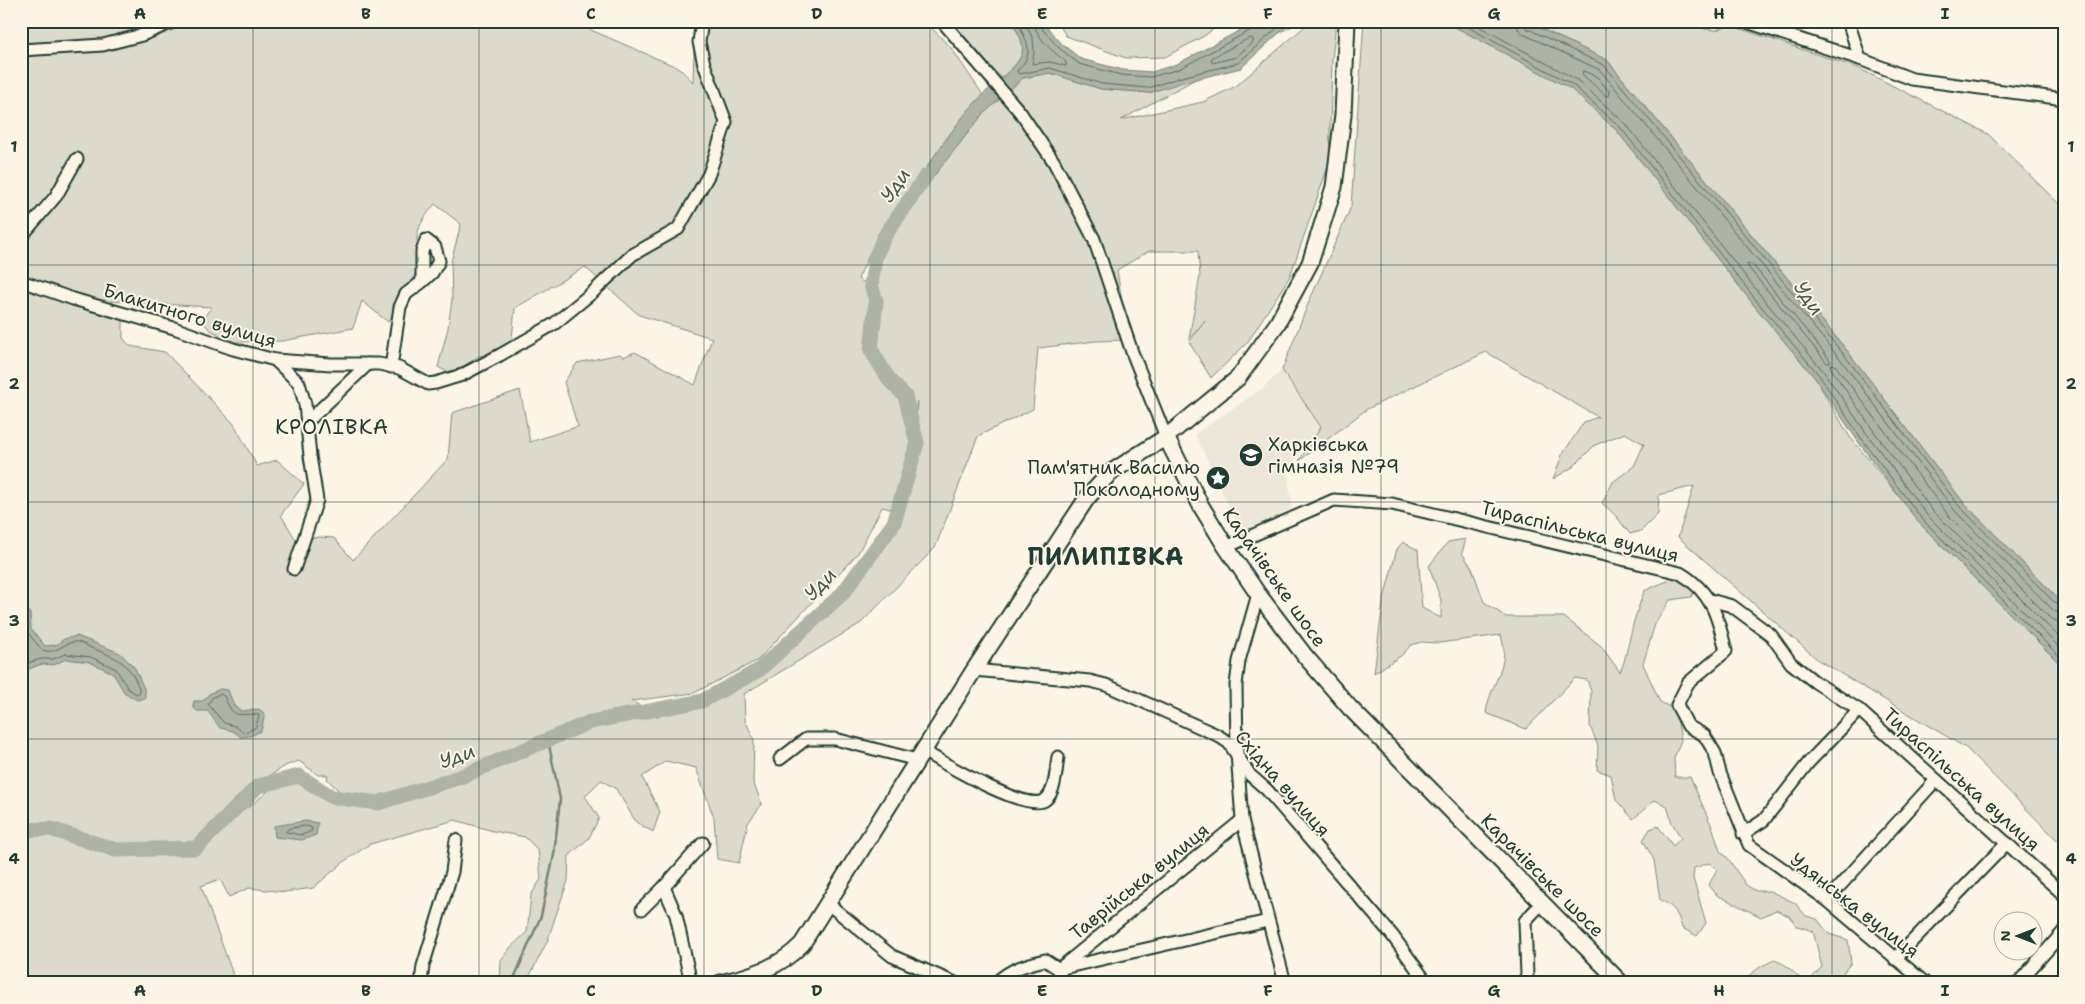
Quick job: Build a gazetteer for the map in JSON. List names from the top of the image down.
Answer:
{
  "streets": {
    "main road": ["Карачівське шосе"],
    "street": [
      "Блакитного вулиця",
      "Тираспільська вулиця",
      "Східна вулиця",
      "Таврійська вулиця",
      "Удянська вулиця"
    ]
  },
  "crossings": [
    ["Тираспільська вулиця", "Карачівське шосе"],
    ["Тираспільська вулиця", "Удянська вулиця"]
  ],
  "districts": ["КРОЛІВКА", "ПИЛИПІВКА"],
  "water": ["Уди"],
  "places": {
    "school or university": ["Харківська гімназія №79"],
    "place": ["Пам'ятник Василю Поколодному"]
  },
  "north": "left",
  "grid": {
    "columns": [
      "A",
      "B",
      "C",
      "D",
      "E",
      "F",
      "G",
      "H",
      "I"
    ],
    "rows": [
      "1",
      "2",
      "3",
      "4"
    ]
  }
}
